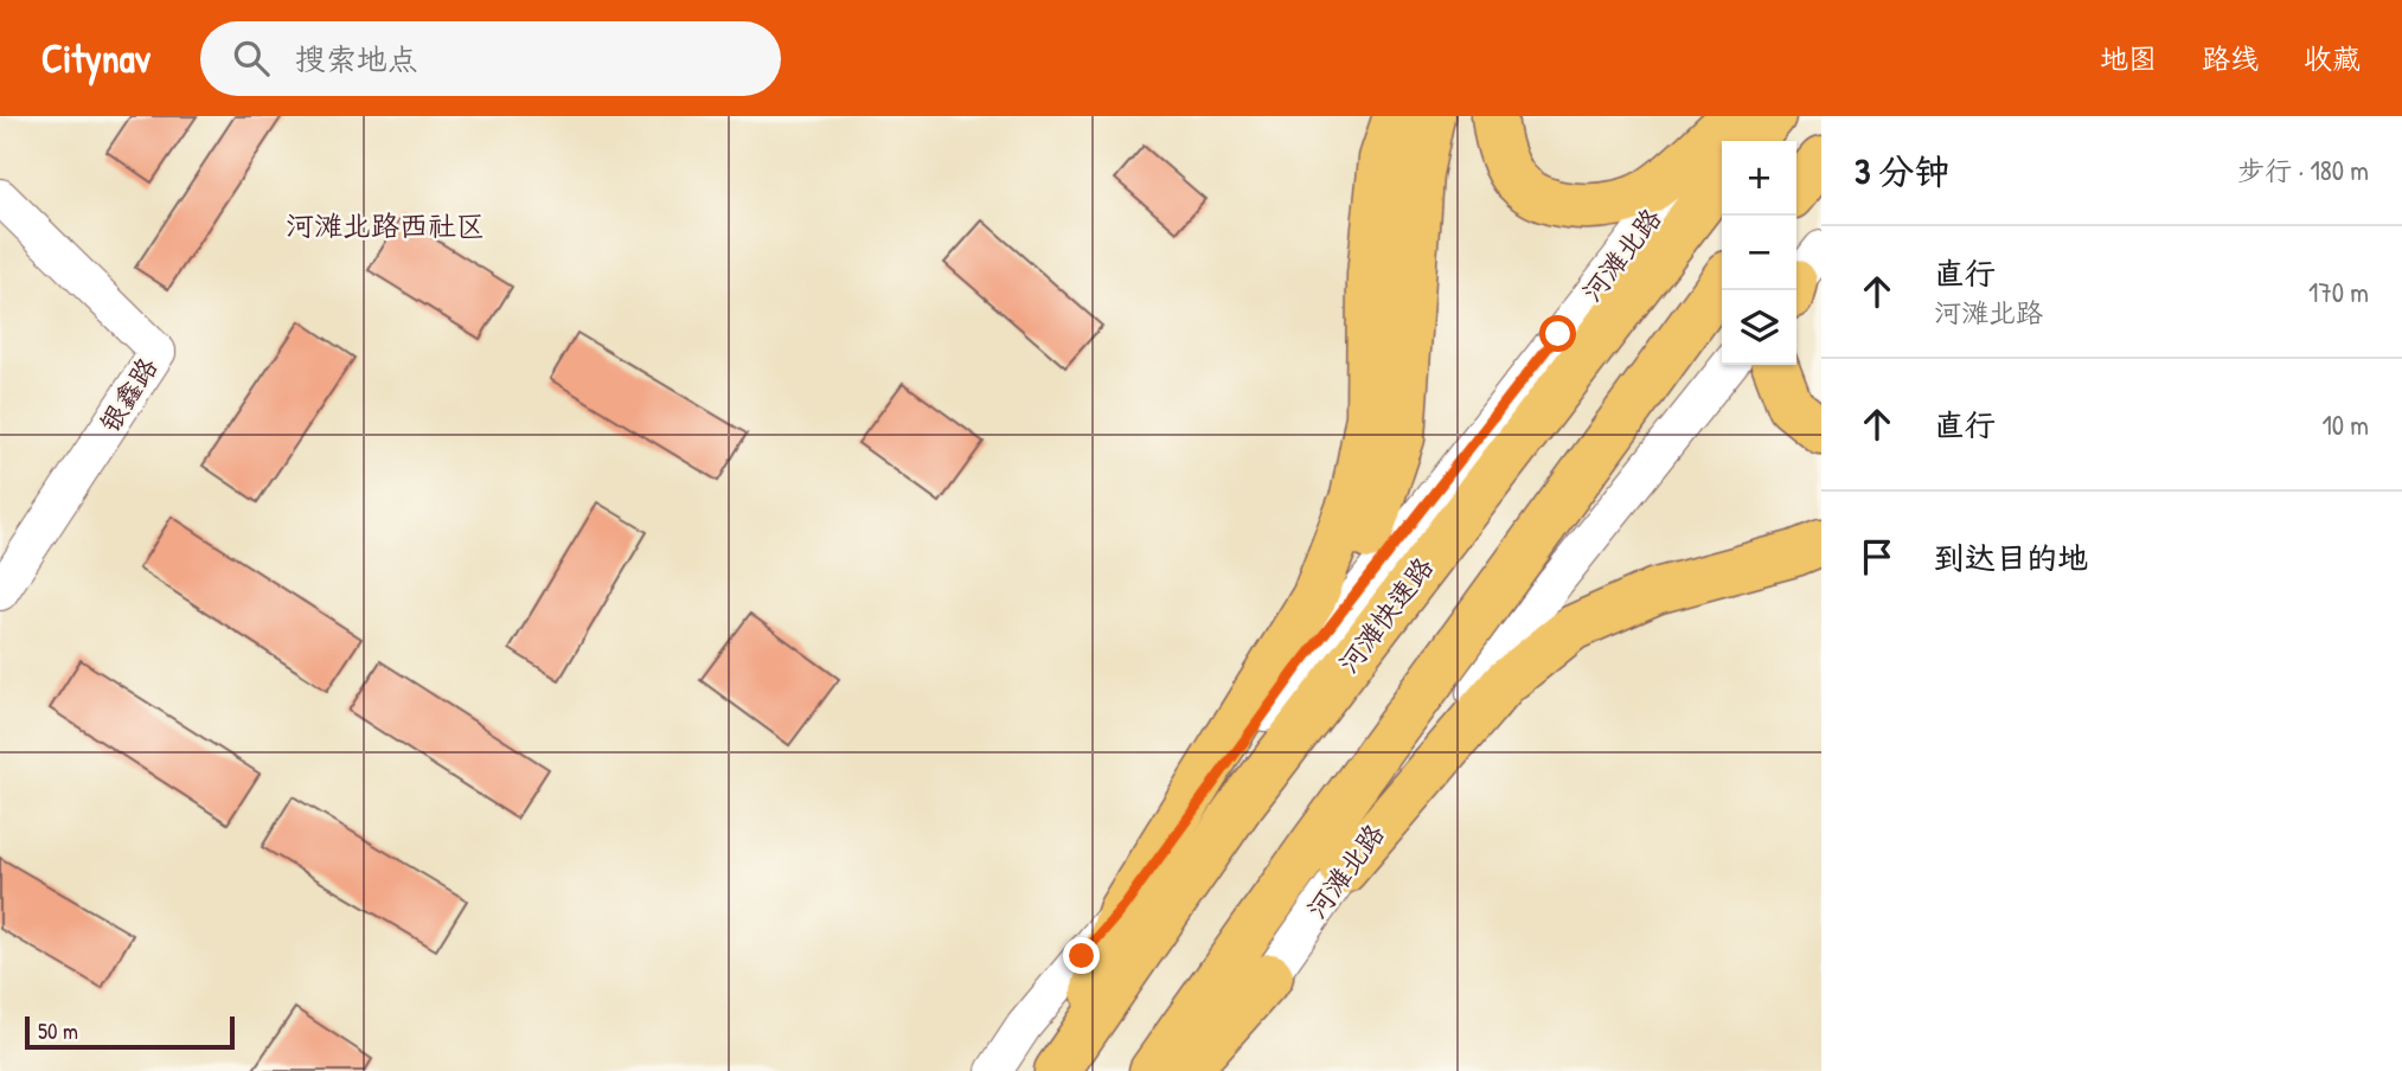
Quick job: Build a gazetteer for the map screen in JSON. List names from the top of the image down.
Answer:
{
  "streets": {
    "highway": ["河滩快速路"],
    "street": ["河滩北路", "银鑫路"]
  },
  "districts": ["河滩北路西社区"],
  "scale_bar": "50 m",
  "page": {
    "header": "Citynav",
    "search": "搜索地点",
    "nav": ["地图", "路线", "收藏"],
    "heading": ["3 分钟", "步行 · 180 m"],
    "map_buttons": ["+", "−"],
    "list": [
      ["直行", "河滩北路", "170 m"],
      ["直行", "10 m"],
      "到达目的地"
    ],
    "scale": "50 m"
  }
}
